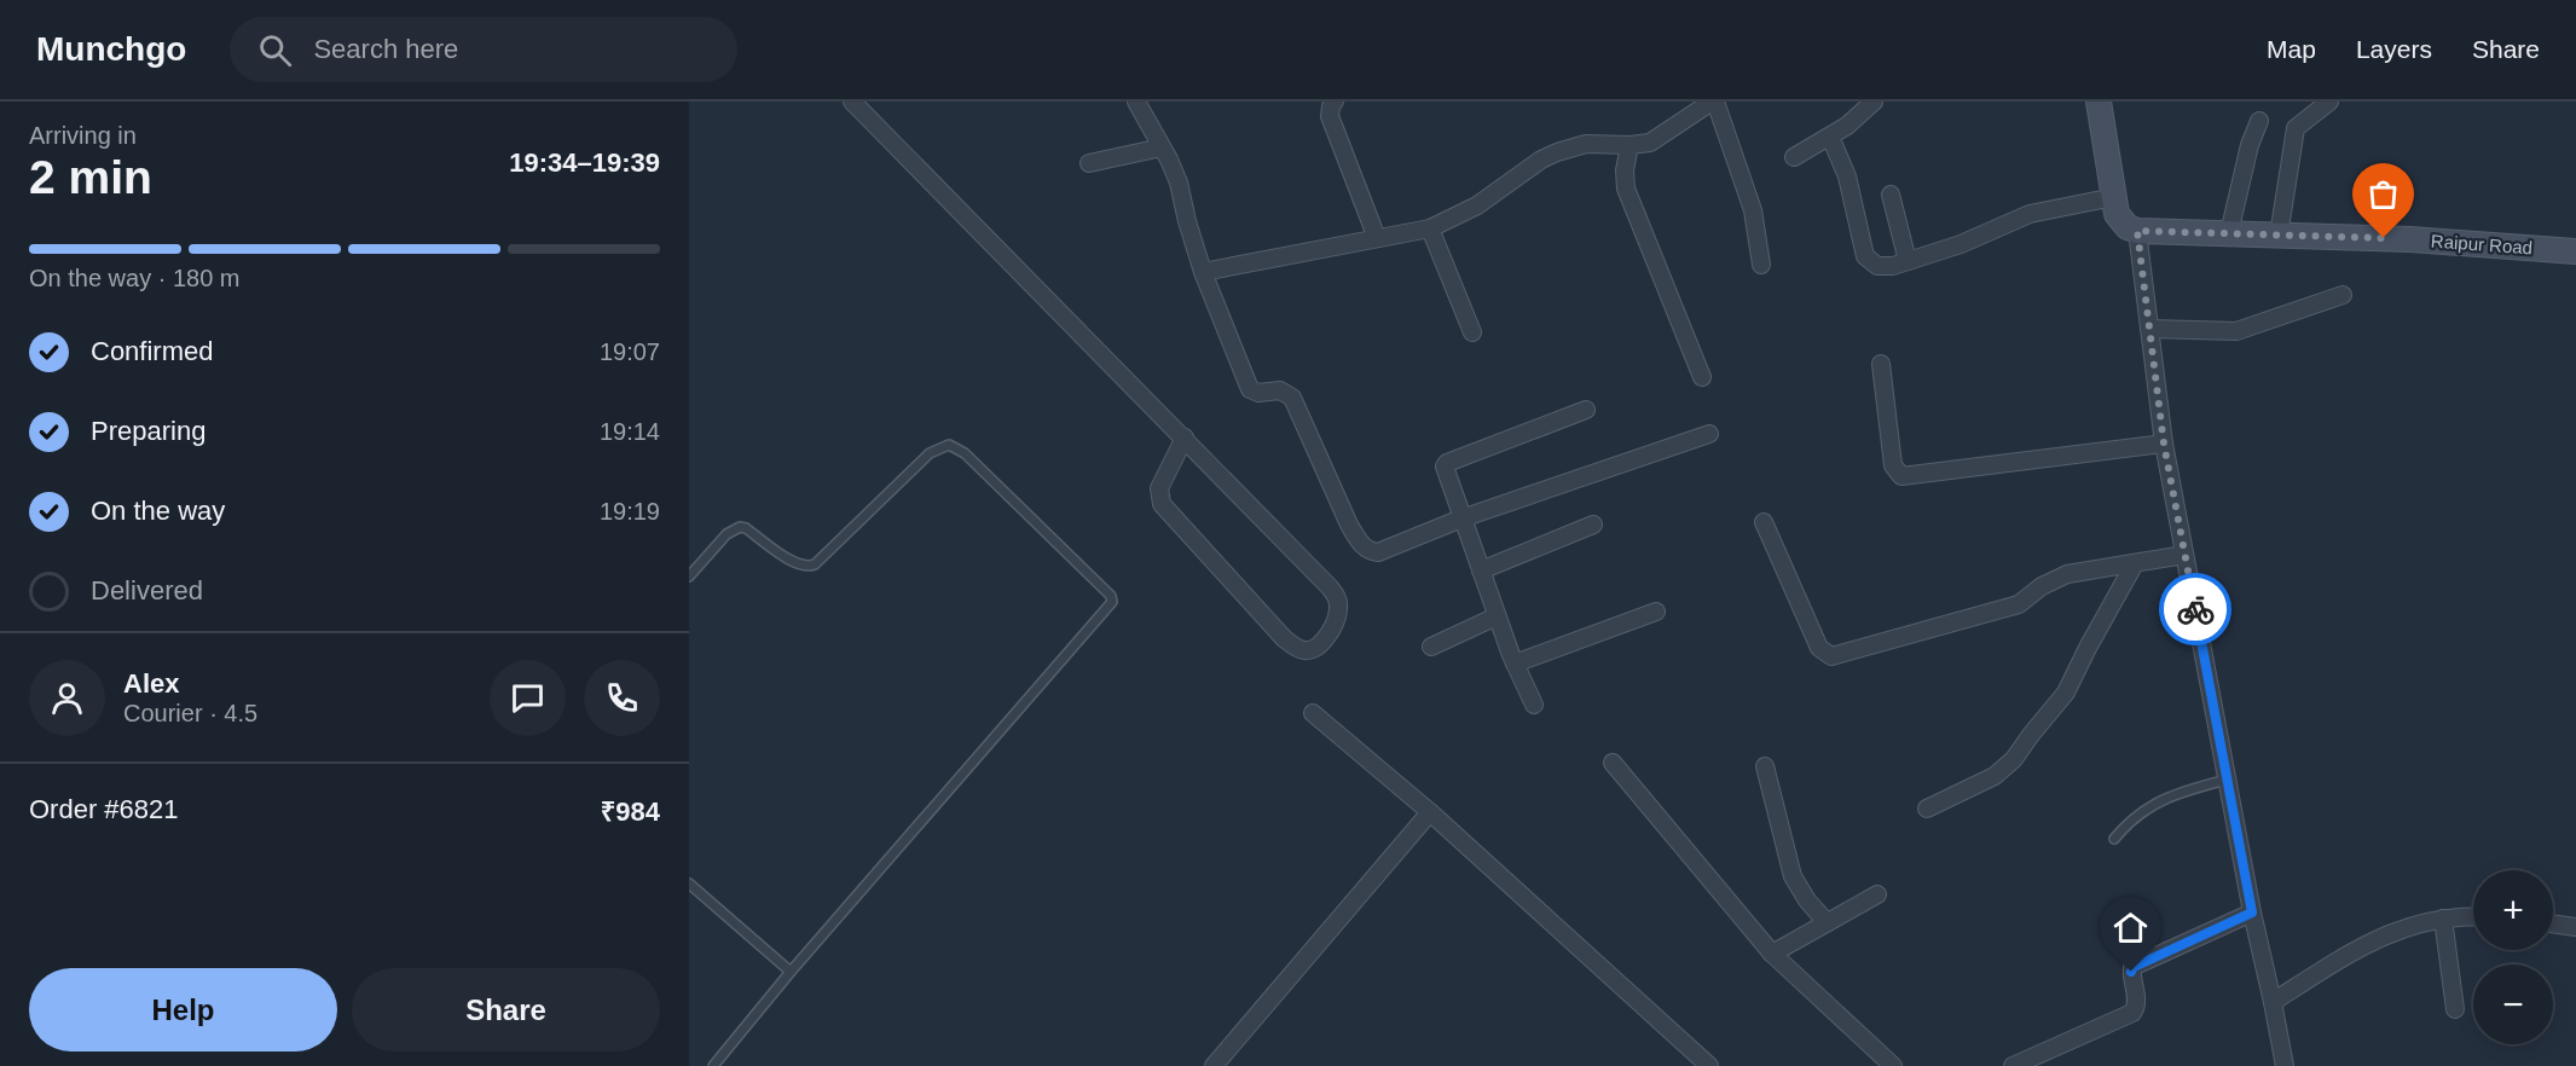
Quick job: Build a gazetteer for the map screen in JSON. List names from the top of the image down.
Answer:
{
  "streets": {
    "main road": ["Raipur Road"]
  },
  "page": {
    "header": "Munchgo",
    "search": "Search here",
    "nav": ["Map", "Layers", "Share"],
    "heading": ["2 min", "Arriving in", "19:34–19:39"],
    "panel": [
      "Alex",
      "Courier · 4.5",
      "Order #6821",
      "₹984"
    ],
    "bar": "On the way · 180 m",
    "list": [
      ["Confirmed", "19:07"],
      ["Preparing", "19:14"],
      ["On the way", "19:19"],
      "Delivered"
    ],
    "map_buttons": ["+", "−"],
    "buttons": ["Help", "Share"]
  }
}
